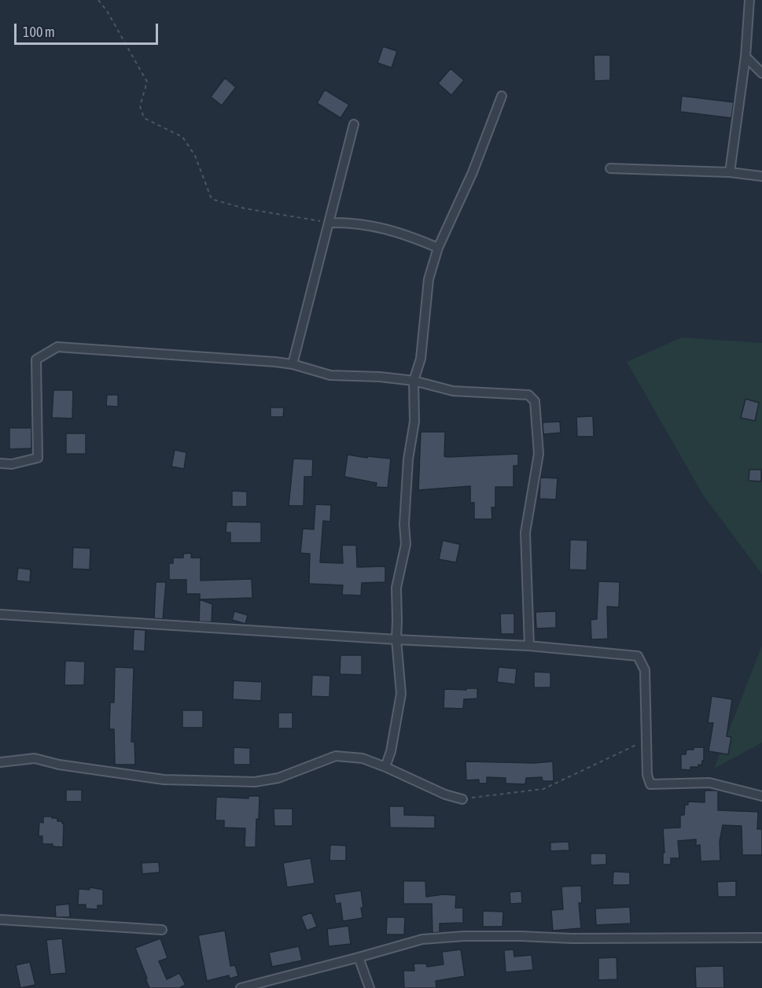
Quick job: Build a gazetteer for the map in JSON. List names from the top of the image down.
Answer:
{
  "scale_bar": "100 m"
}
